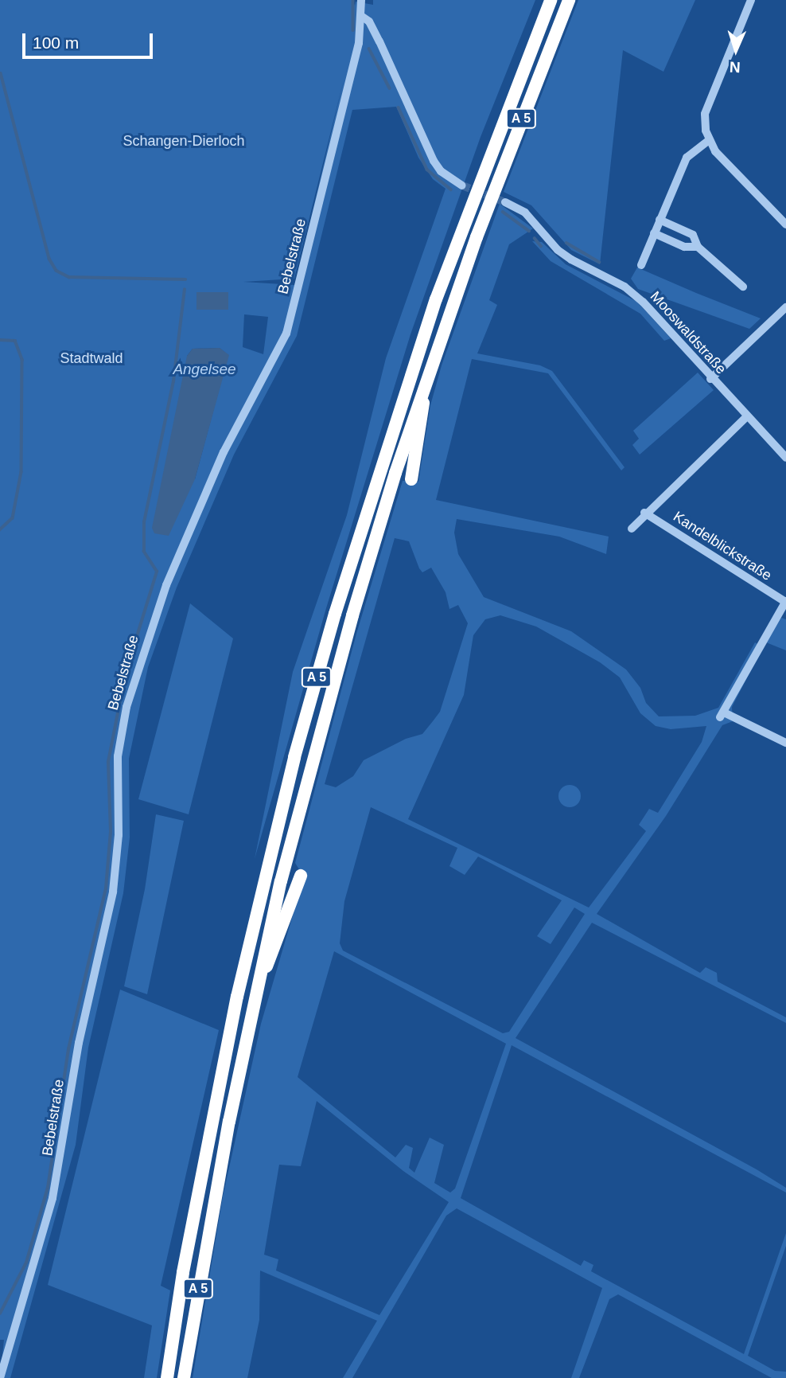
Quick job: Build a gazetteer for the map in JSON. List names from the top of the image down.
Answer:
{
  "streets": {
    "highway": ["A 5"],
    "street": ["Bebelstraße", "Mooswaldstraße", "Kandelblickstraße"]
  },
  "crossings": [
    ["Mooswaldstraße", "Kandelblickstraße"]
  ],
  "water": ["Angelsee"],
  "parks": ["Schangen-Dierloch", "Stadtwald"],
  "scale_bar": "100 m",
  "north": "bottom"
}
